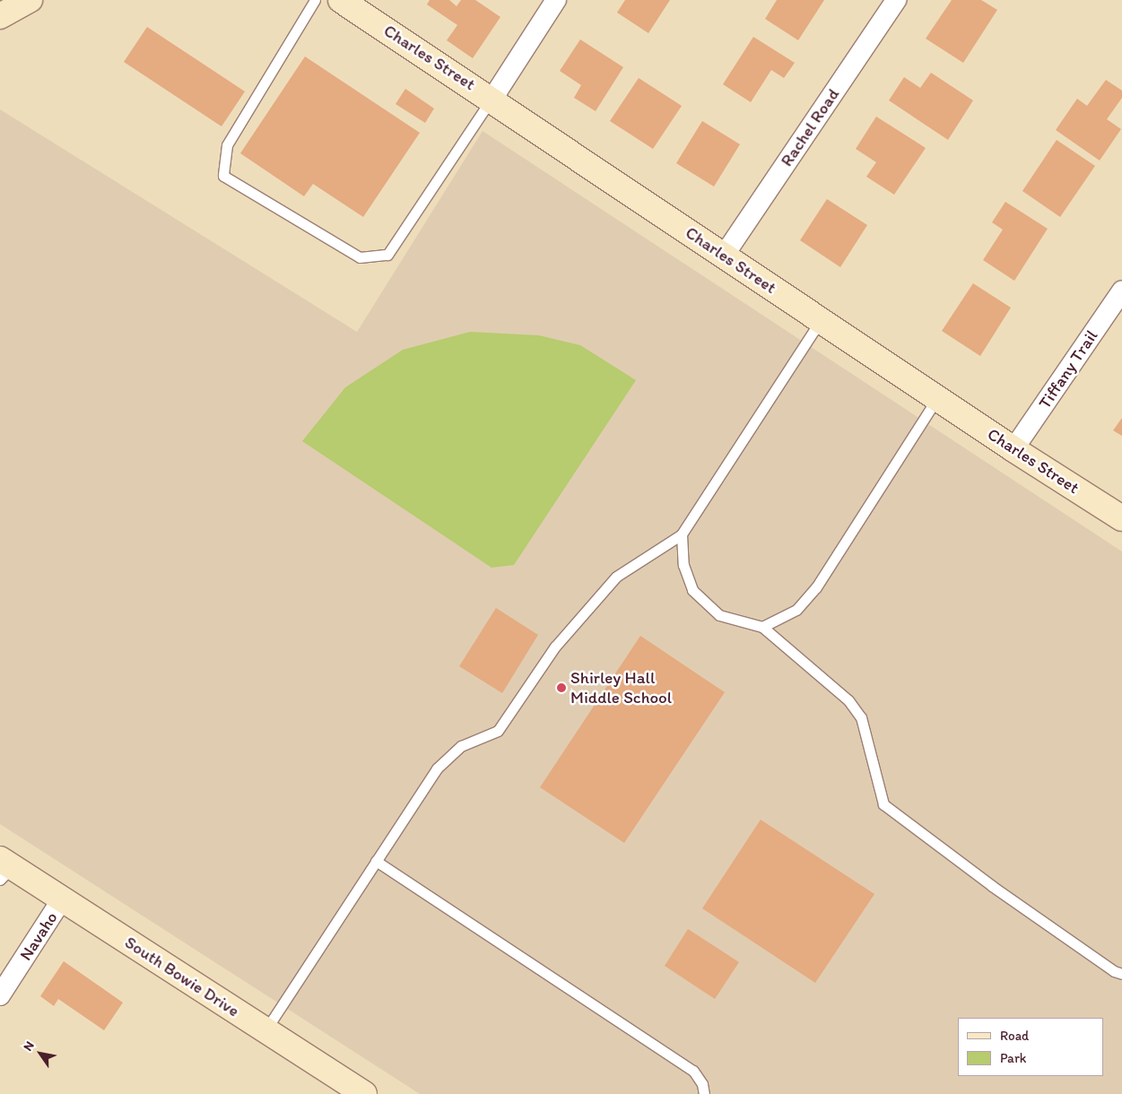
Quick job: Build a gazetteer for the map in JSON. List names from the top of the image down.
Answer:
{
  "streets": {
    "street": [
      "Charles Street",
      "Rachel Road",
      "Tiffany Trail",
      "Navaho",
      "South Bowie Drive"
    ]
  },
  "crossings": [
    ["Charles Street", "Rachel Road"],
    ["Charles Street", "Tiffany Trail"],
    ["Navaho", "South Bowie Drive"]
  ],
  "places": ["Shirley Hall Middle School"],
  "legend": ["Road", "Park"],
  "north": "top left"
}
